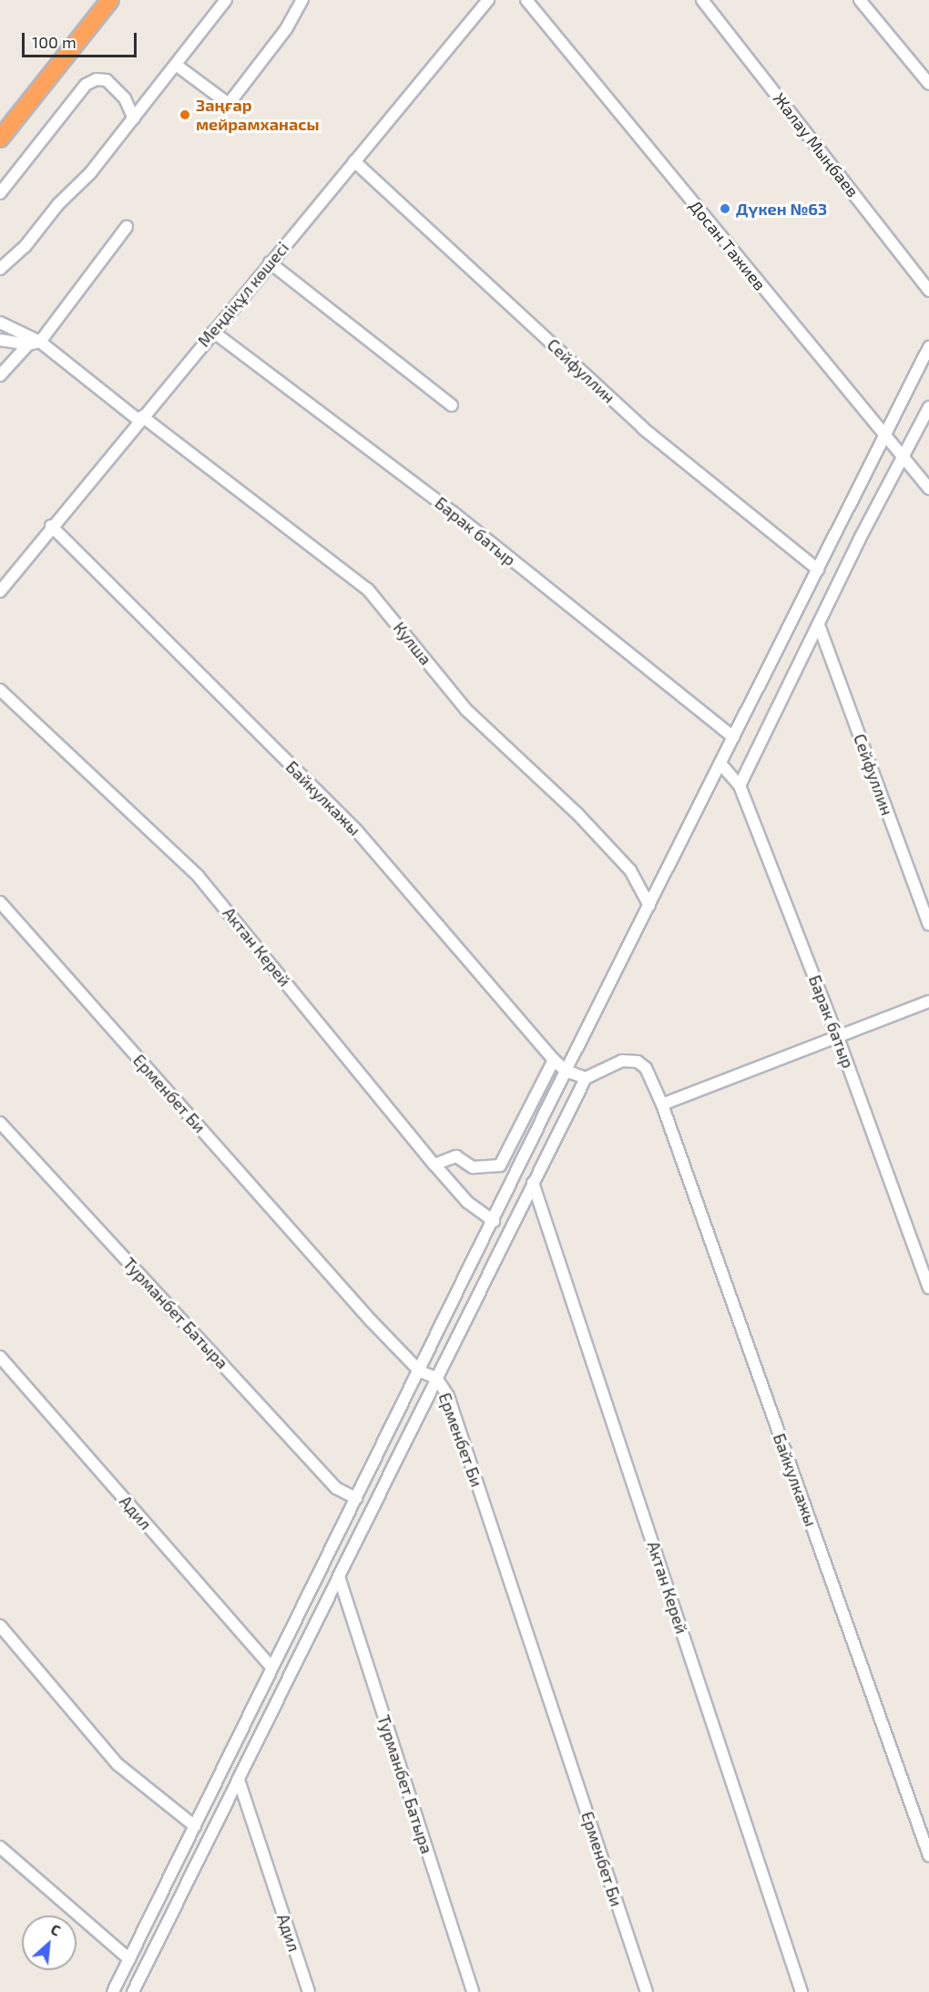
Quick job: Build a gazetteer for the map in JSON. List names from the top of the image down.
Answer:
{
  "streets": {
    "street": [
      "Жалау Мыңбаев",
      "Досан Тажиев",
      "Меңдіқұл көшесі",
      "Сейфуллин",
      "Барак батыр",
      "Кулша",
      "Байкулкажы",
      "Актан Керей",
      "Ерменбет Би",
      "Турманбет Батыра",
      "Адил"
    ]
  },
  "crossings": [
    ["Меңдіқұл көшесі", "Сейфуллин"],
    ["Меңдіқұл көшесі", "Барак батыр"],
    ["Меңдіқұл көшесі", "Кулша"],
    ["Меңдіқұл көшесі", "Байкулкажы"]
  ],
  "places": ["Заңғар мейрамханасы", "Дүкен №63"],
  "scale_bar": "100 m",
  "north": "top right"
}
